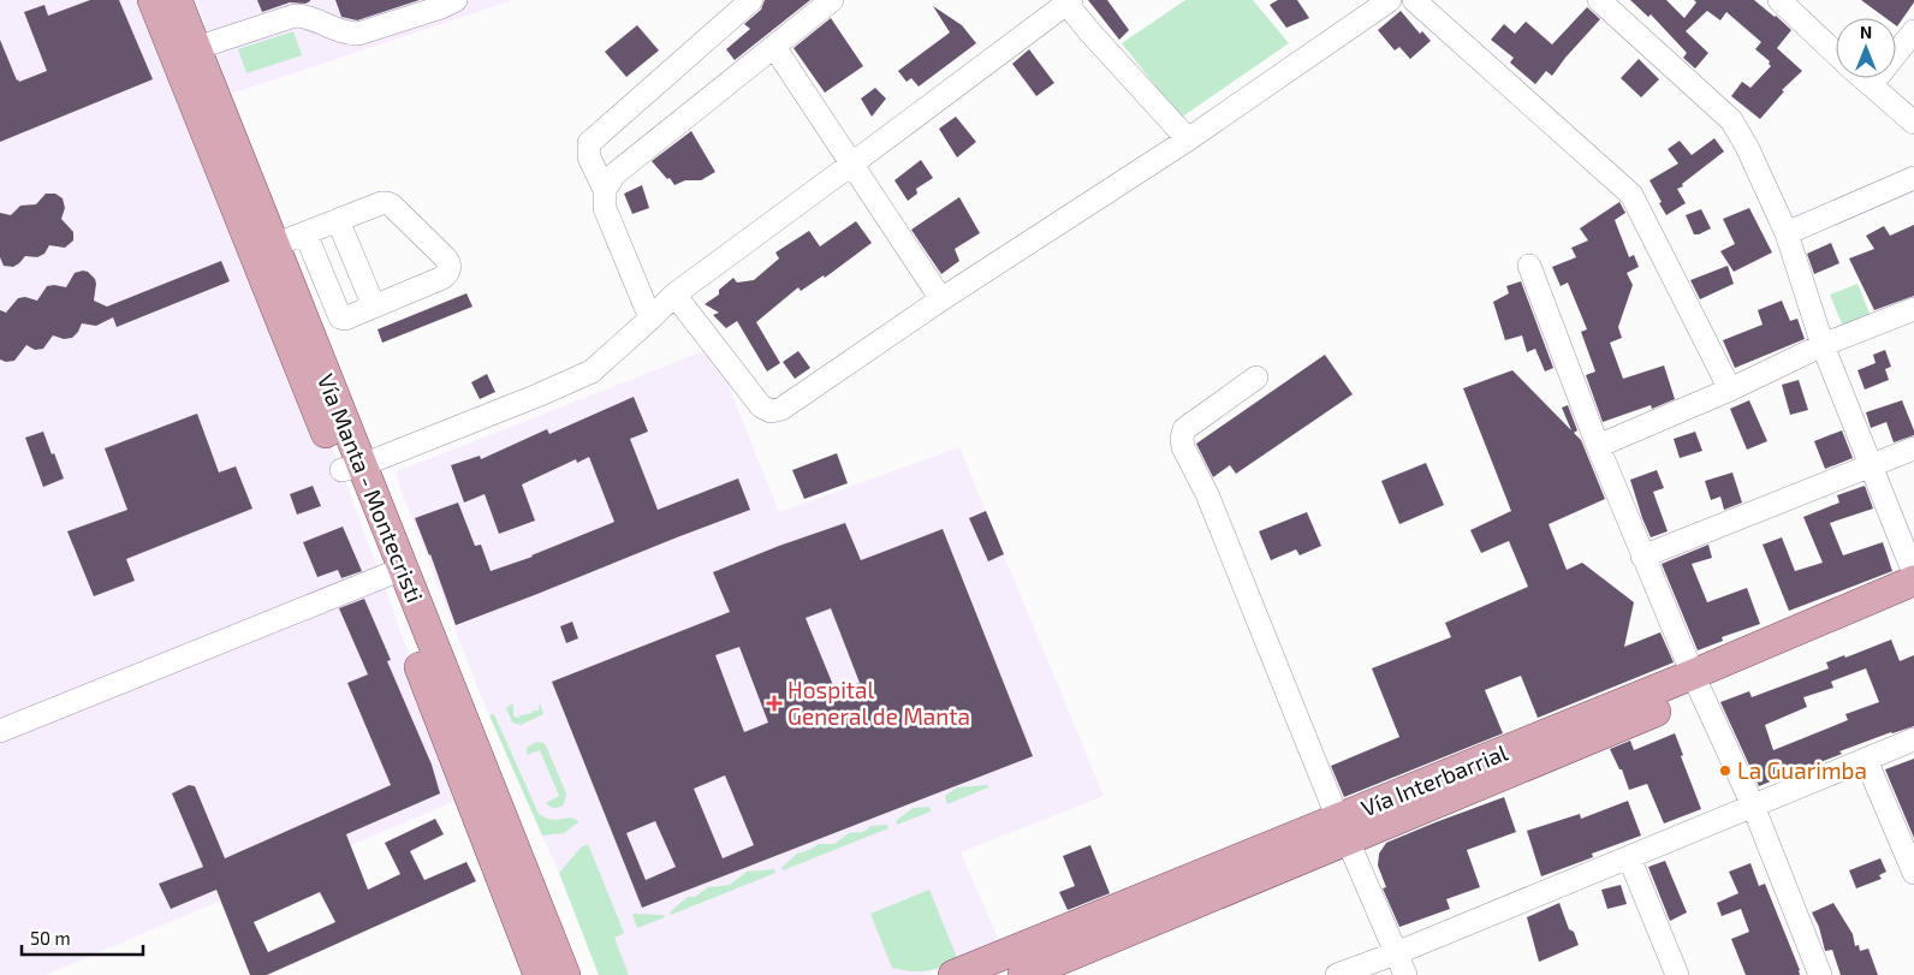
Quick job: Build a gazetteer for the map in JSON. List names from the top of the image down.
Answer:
{
  "streets": {
    "main road": ["Vía Manta - Montecristi", "Vía Interbarrial"]
  },
  "places": {
    "health": ["Hospital General de Manta"],
    "other": ["La Guarimba"]
  },
  "scale_bar": "50 m",
  "north": "top"
}
